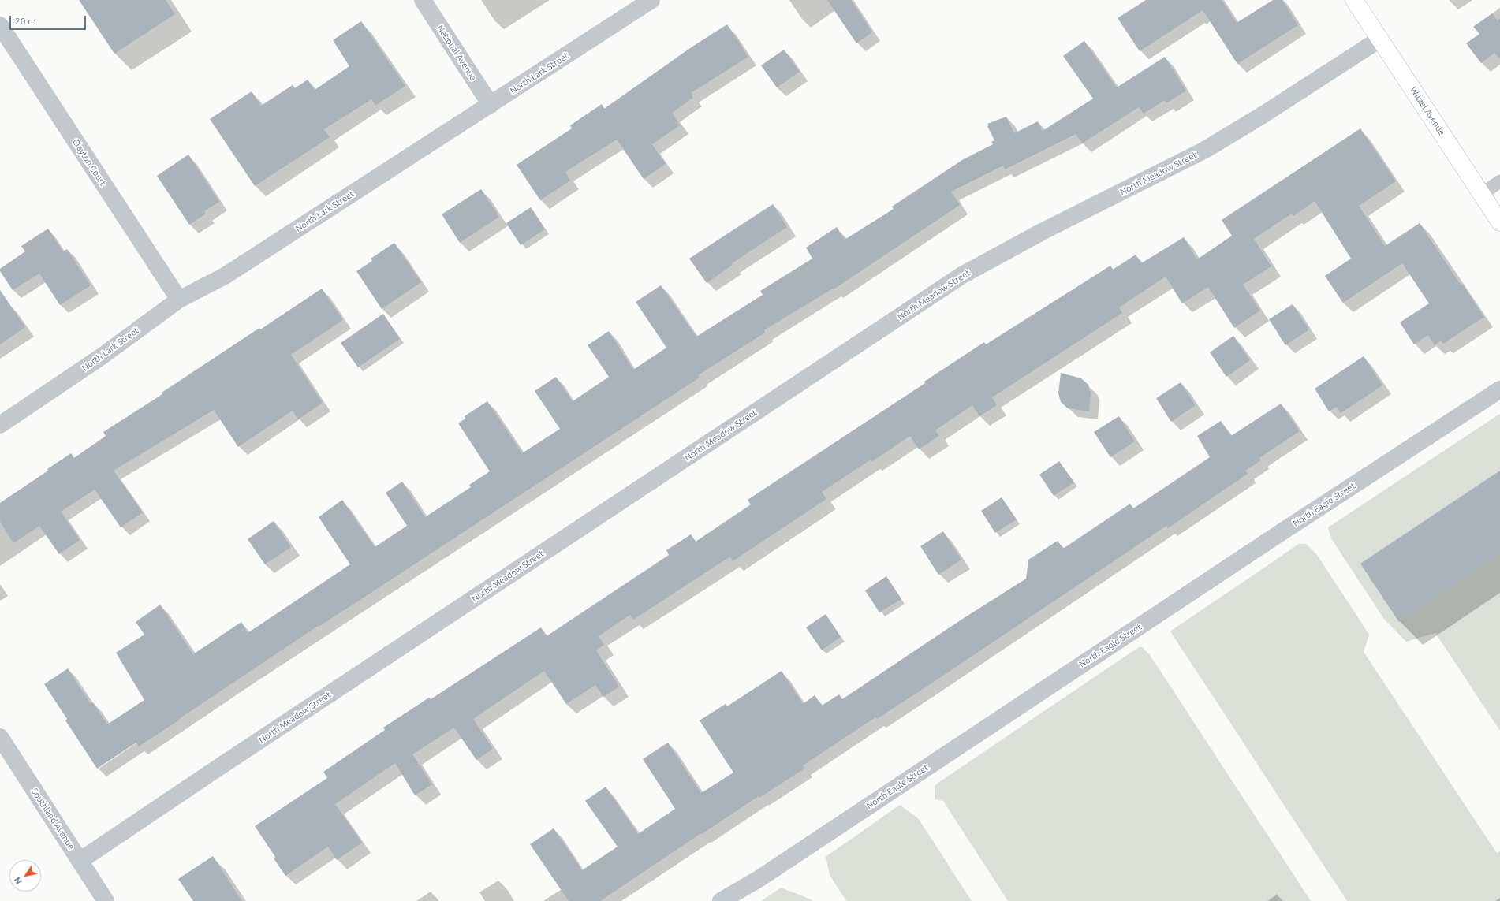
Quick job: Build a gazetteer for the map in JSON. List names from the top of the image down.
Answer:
{
  "streets": {
    "main road": ["Witzel Avenue"],
    "street": [
      "National Avenue",
      "North Lark Street",
      "Clayton Court",
      "North Meadow Street",
      "North Eagle Street",
      "Southland Avenue"
    ]
  },
  "crossings": [
    ["National Avenue", "North Lark Street"],
    ["North Lark Street", "Clayton Court"],
    ["Witzel Avenue", "North Meadow Street"],
    ["North Meadow Street", "Southland Avenue"]
  ],
  "scale_bar": "20 m",
  "north": "bottom left"
}
